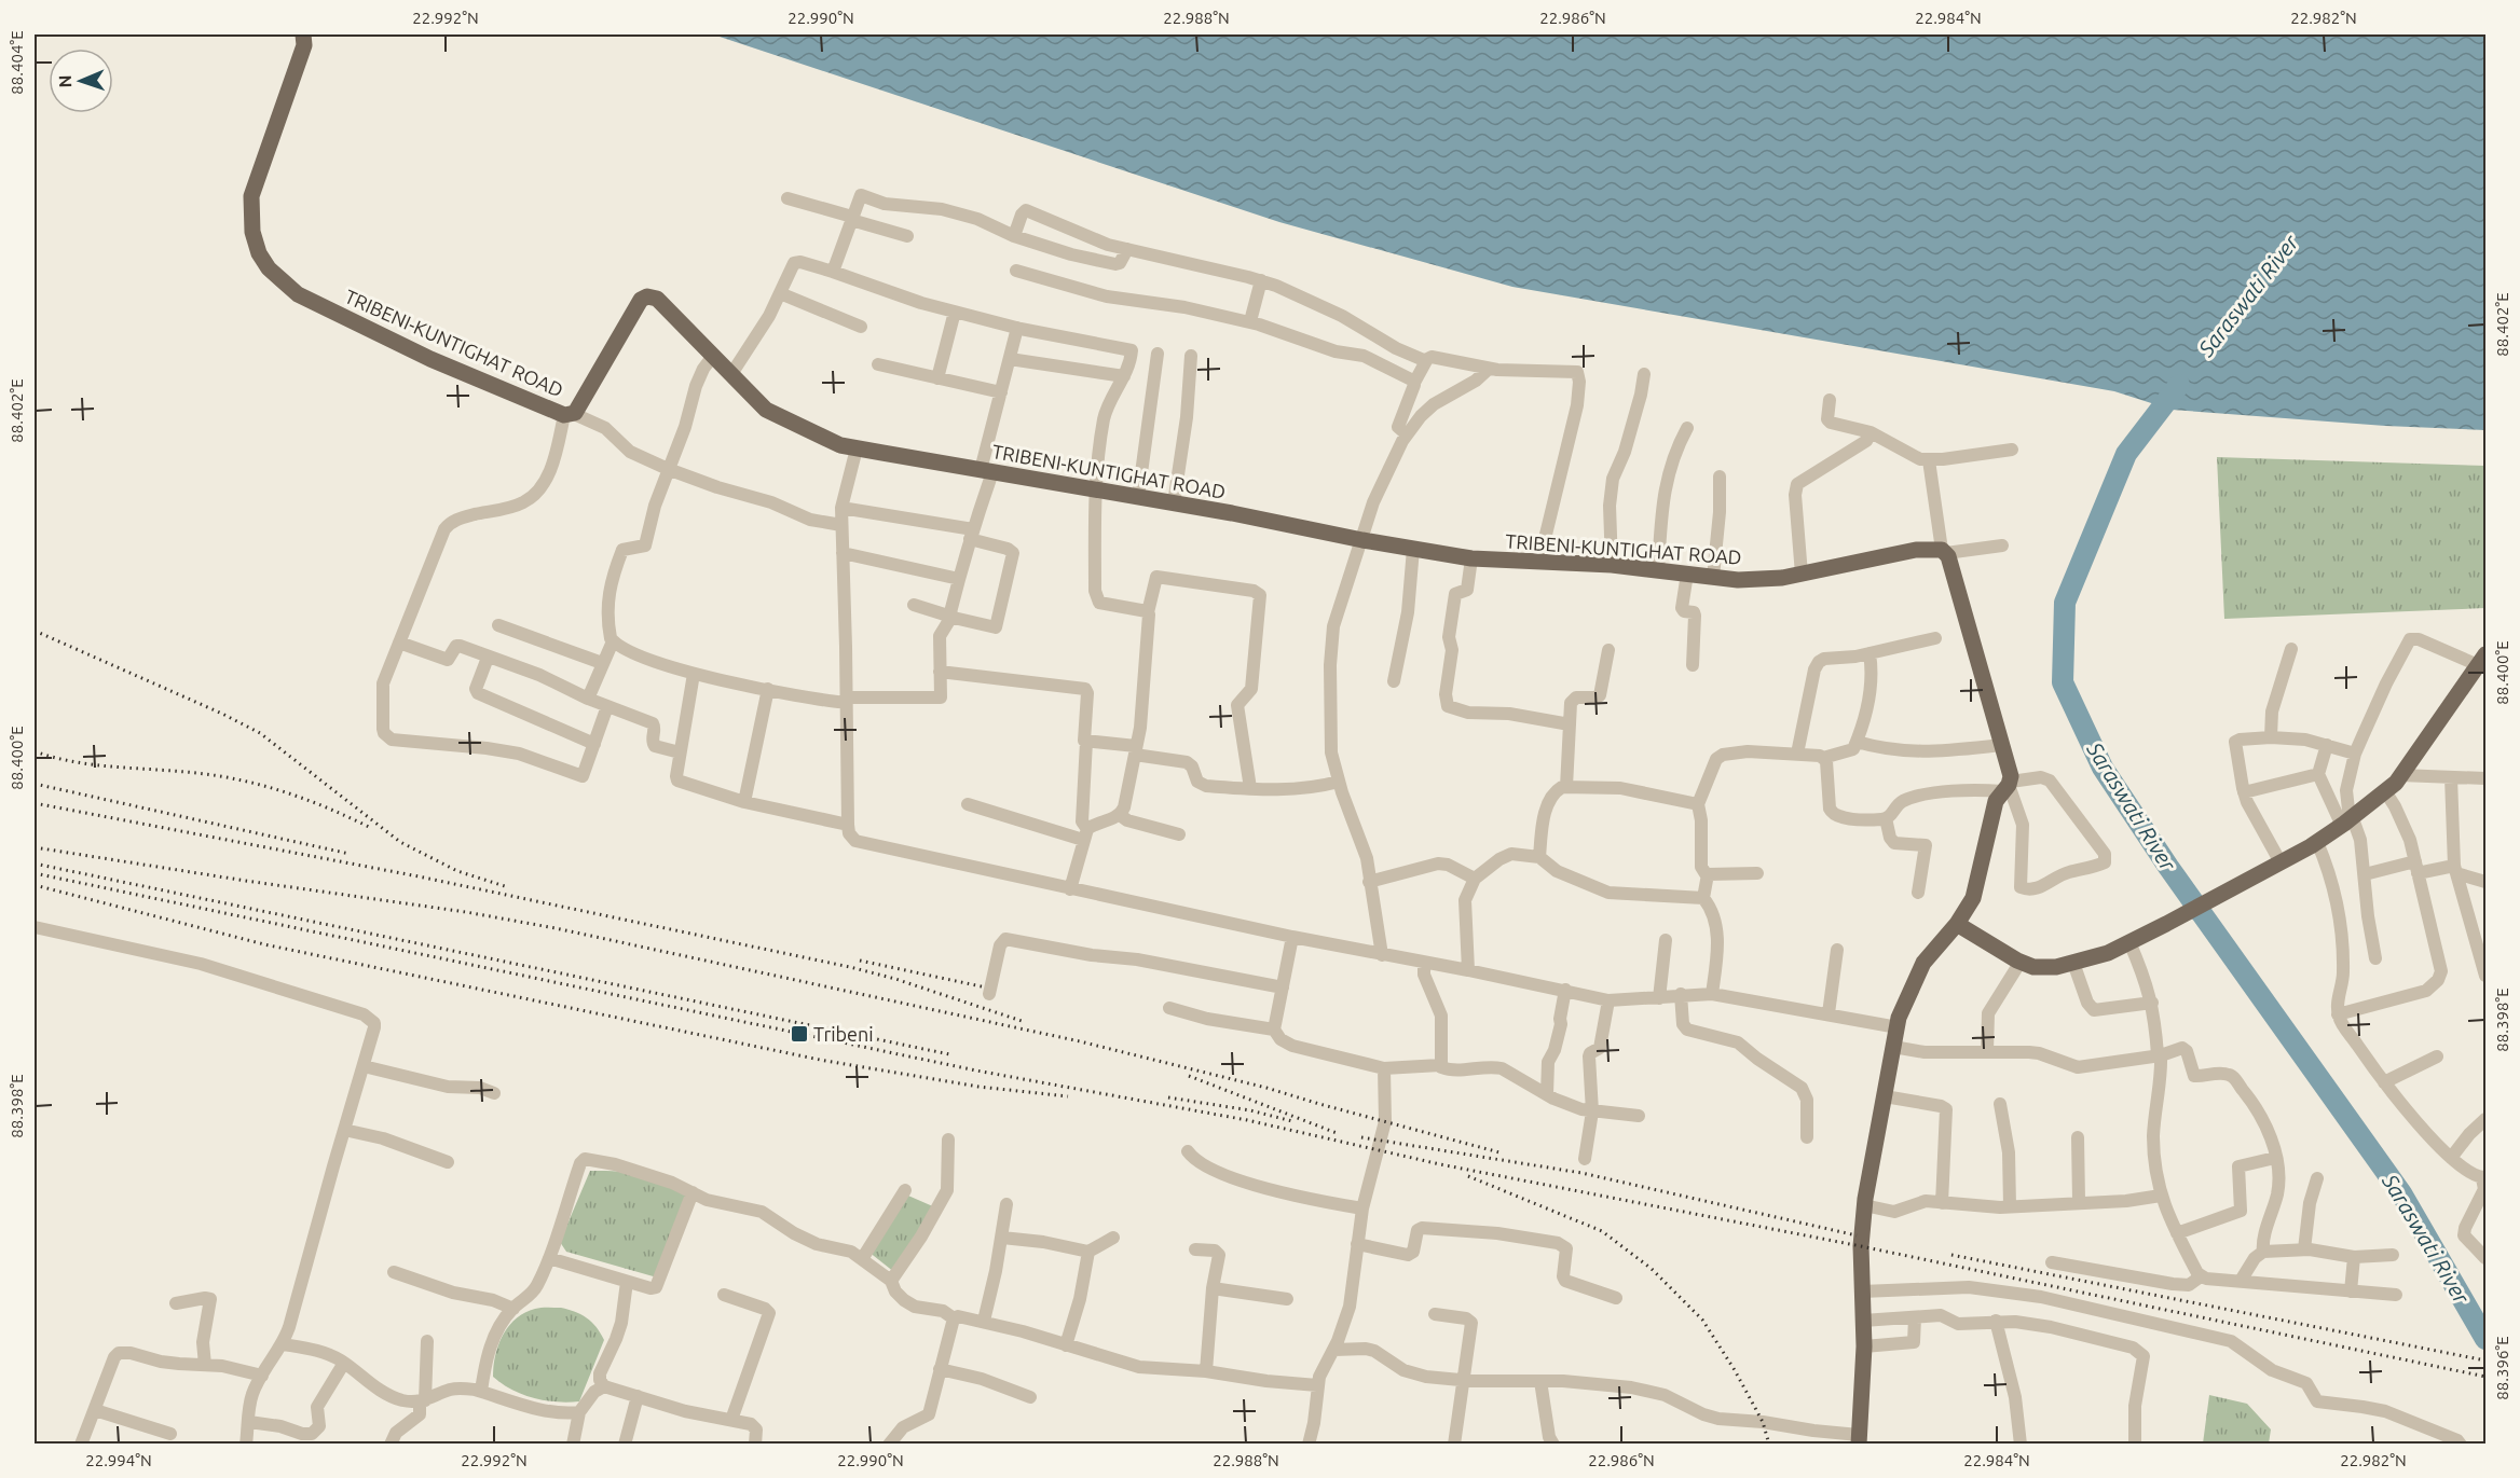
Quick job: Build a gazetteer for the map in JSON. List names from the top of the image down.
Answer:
{
  "streets": {
    "main road": ["TRIBENI-KUNTIGHAT ROAD"]
  },
  "water": ["Saraswati River"],
  "places": {
    "transit": ["Tribeni"]
  },
  "north": "left",
  "coordinates": [
    "22.992°N",
    "22.990°N",
    "22.988°N",
    "22.986°N",
    "22.984°N",
    "22.982°N",
    "88.404°E",
    "88.402°E",
    "88.400°E",
    "88.398°E",
    "88.396°E",
    "22.994°N"
  ]
}
